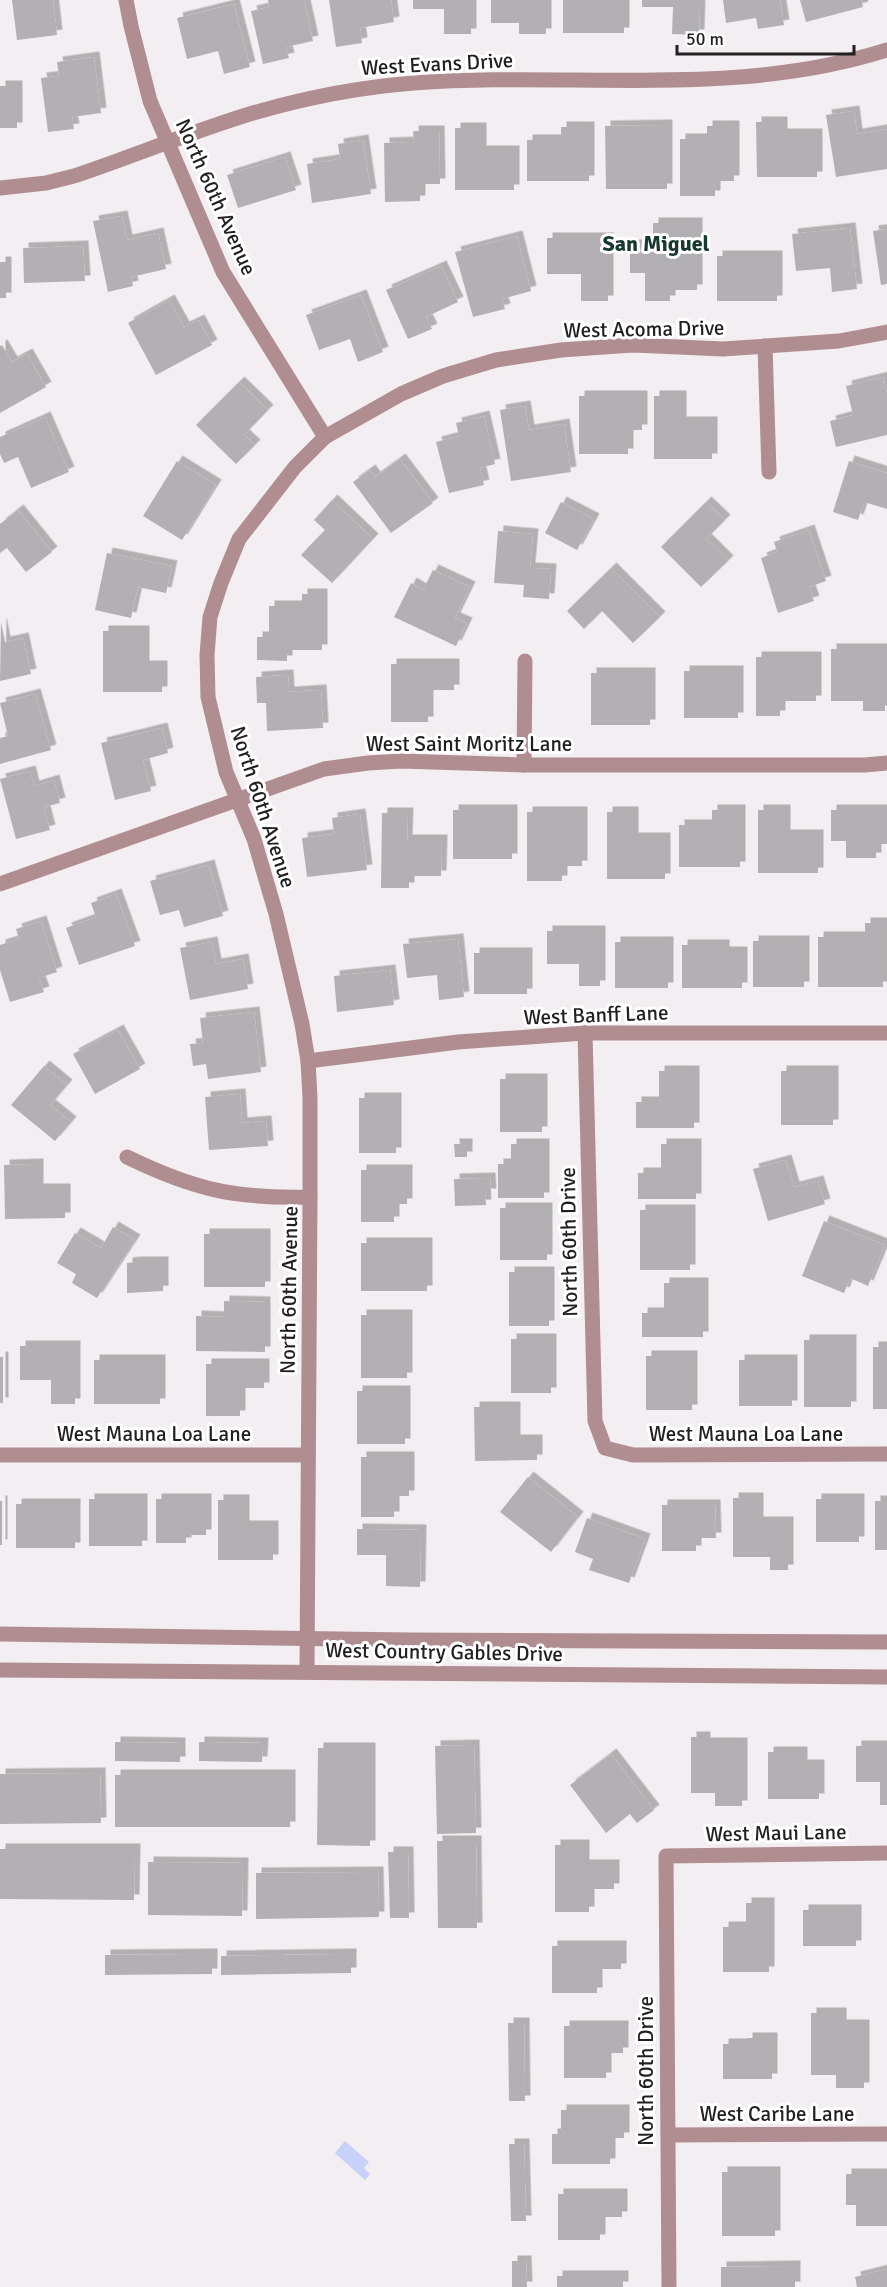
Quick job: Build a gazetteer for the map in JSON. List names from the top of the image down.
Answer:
{
  "streets": {
    "street": [
      "West Evans Drive",
      "North 60th Avenue",
      "West Acoma Drive",
      "West Saint Moritz Lane",
      "West Banff Lane",
      "North 60th Drive",
      "West Mauna Loa Lane",
      "West Country Gables Drive",
      "West Maui Lane",
      "West Caribe Lane"
    ]
  },
  "crossings": [
    ["West Evans Drive", "North 60th Avenue"],
    ["North 60th Avenue", "West Acoma Drive"],
    ["North 60th Avenue", "West Saint Moritz Lane"],
    ["North 60th Avenue", "West Banff Lane"],
    ["North 60th Avenue", "West Mauna Loa Lane"],
    ["North 60th Avenue", "West Country Gables Drive"],
    ["West Banff Lane", "North 60th Drive"],
    ["North 60th Drive", "West Mauna Loa Lane"],
    ["North 60th Drive", "West Maui Lane"],
    ["North 60th Drive", "West Caribe Lane"]
  ],
  "districts": ["San Miguel"],
  "scale_bar": "50 m"
}
